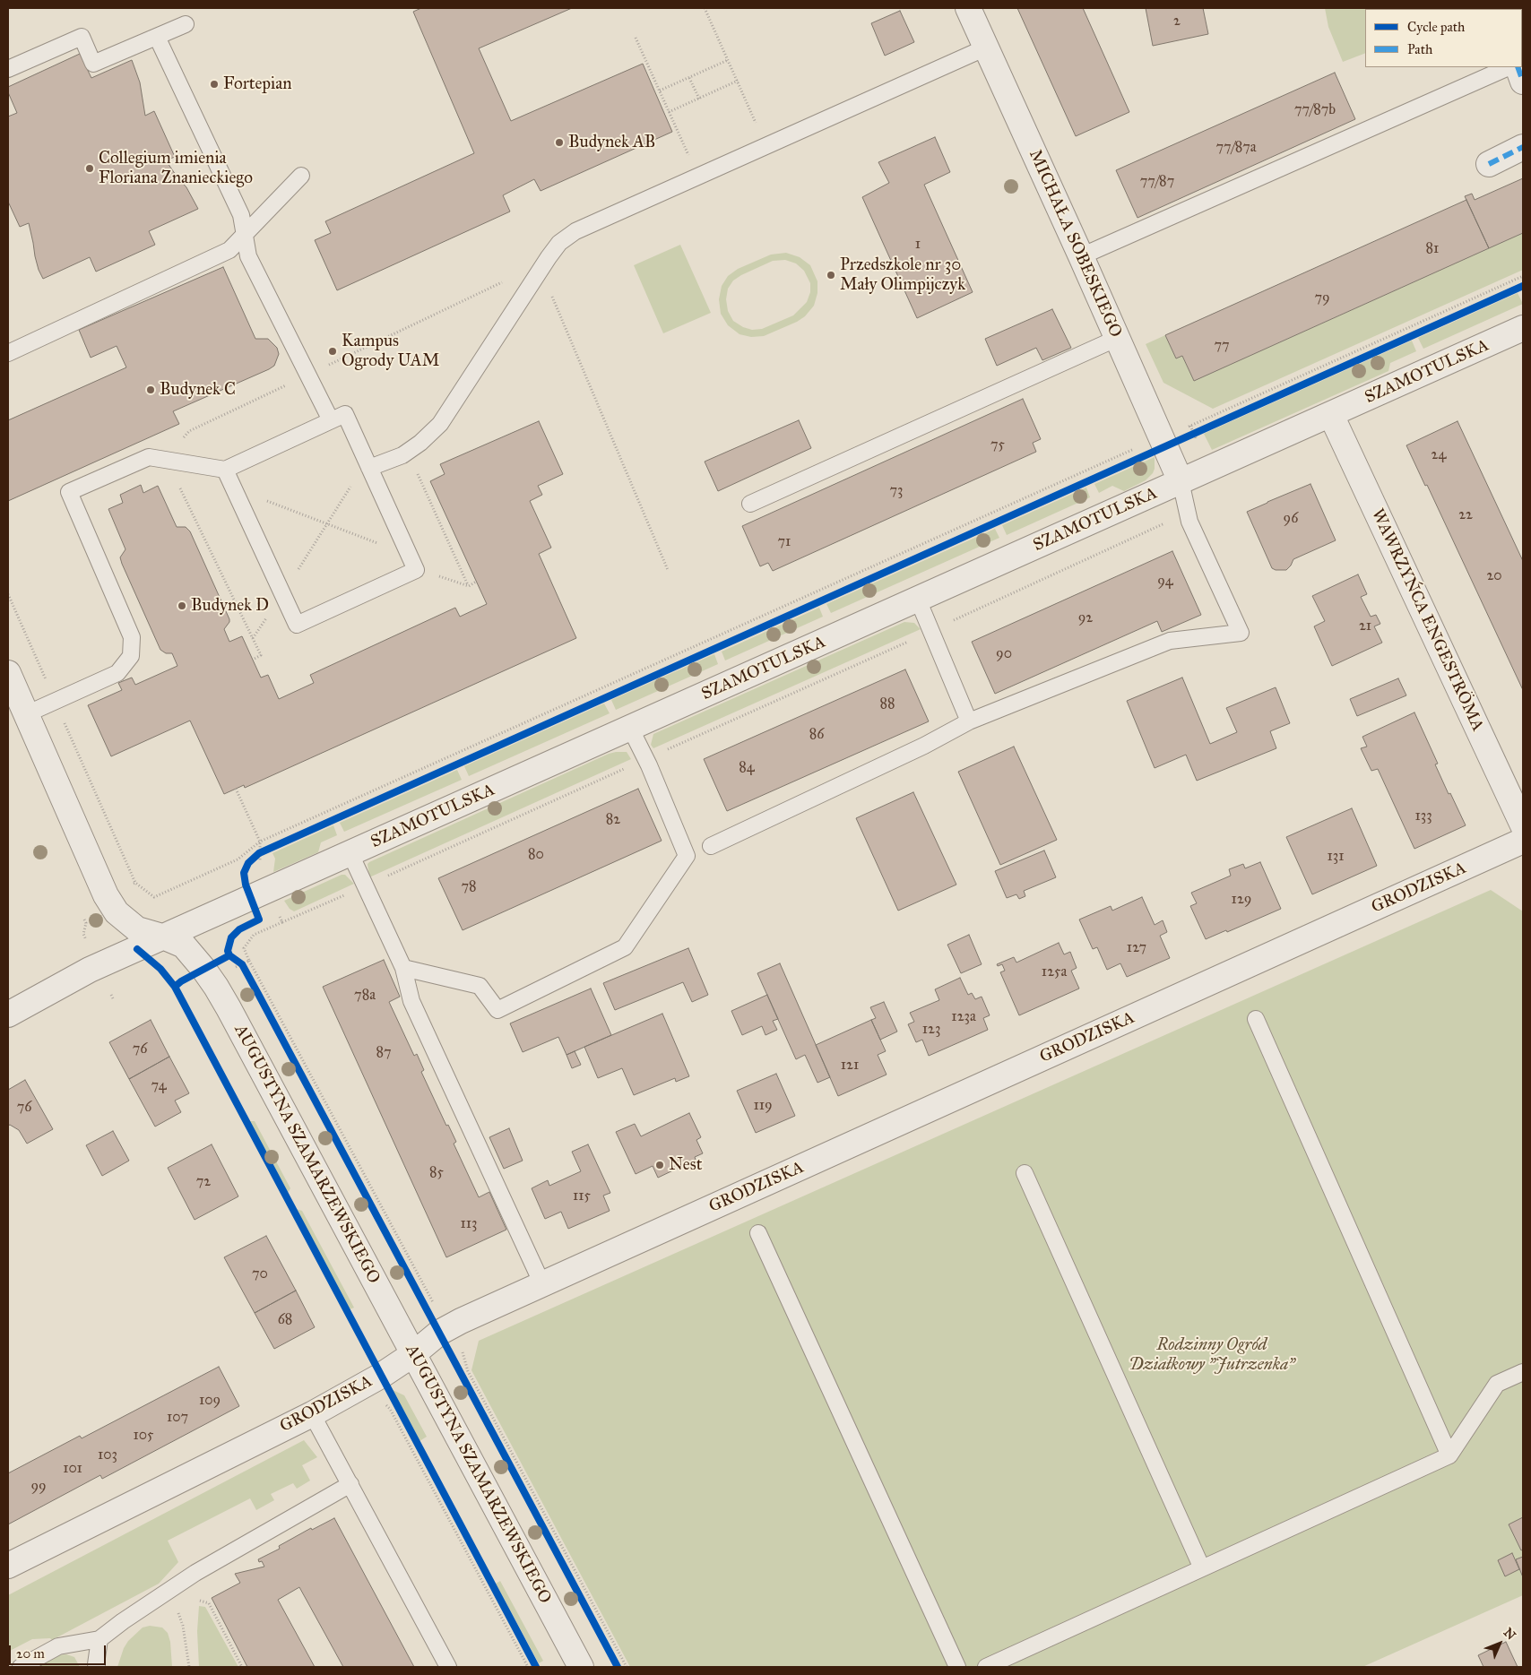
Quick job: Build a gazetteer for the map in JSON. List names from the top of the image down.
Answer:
{
  "streets": {
    "street": [
      "MICHAŁA SOBESKIEGO",
      "SZAMOTULSKA",
      "WAWRZYŃCA ENGESTRÖMA",
      "GRODZISKA",
      "AUGUSTYNA SZAMARZEWSKIEGO"
    ]
  },
  "crossings": [
    ["MICHAŁA SOBESKIEGO", "SZAMOTULSKA"],
    ["SZAMOTULSKA", "WAWRZYŃCA ENGESTRÖMA"],
    ["SZAMOTULSKA", "AUGUSTYNA SZAMARZEWSKIEGO"],
    ["GRODZISKA", "AUGUSTYNA SZAMARZEWSKIEGO"]
  ],
  "parks": ["Rodzinny Ogród Działkowy \"Jutrzenka\""],
  "places": [
    "Fortepian",
    "Budynek AB",
    "Collegium imienia Floriana Znanieckiego",
    "Przedszkole nr 30 Mały Olimpijczyk",
    "Kampus Ogrody UAM",
    "Budynek C",
    "Budynek D",
    "Nest"
  ],
  "house_numbers": [
    "2",
    "77/87b",
    "77/87a",
    "77/87",
    "1",
    "81",
    "79",
    "77",
    "75",
    "24",
    "73",
    "22",
    "96",
    "71",
    "20",
    "94",
    "92",
    "21",
    "90",
    "88",
    "86",
    "84",
    "133",
    "82",
    "80",
    "131",
    "78",
    "129",
    "127",
    "125a",
    "78a",
    "123a",
    "123",
    "76",
    "87",
    "121",
    "74",
    "119",
    "76",
    "85",
    "72",
    "115",
    "113",
    "70",
    "68",
    "109",
    "107",
    "105",
    "103",
    "101",
    "99"
  ],
  "legend": ["Cycle path", "Path"],
  "scale_bar": "20 m",
  "north": "top right"
}
